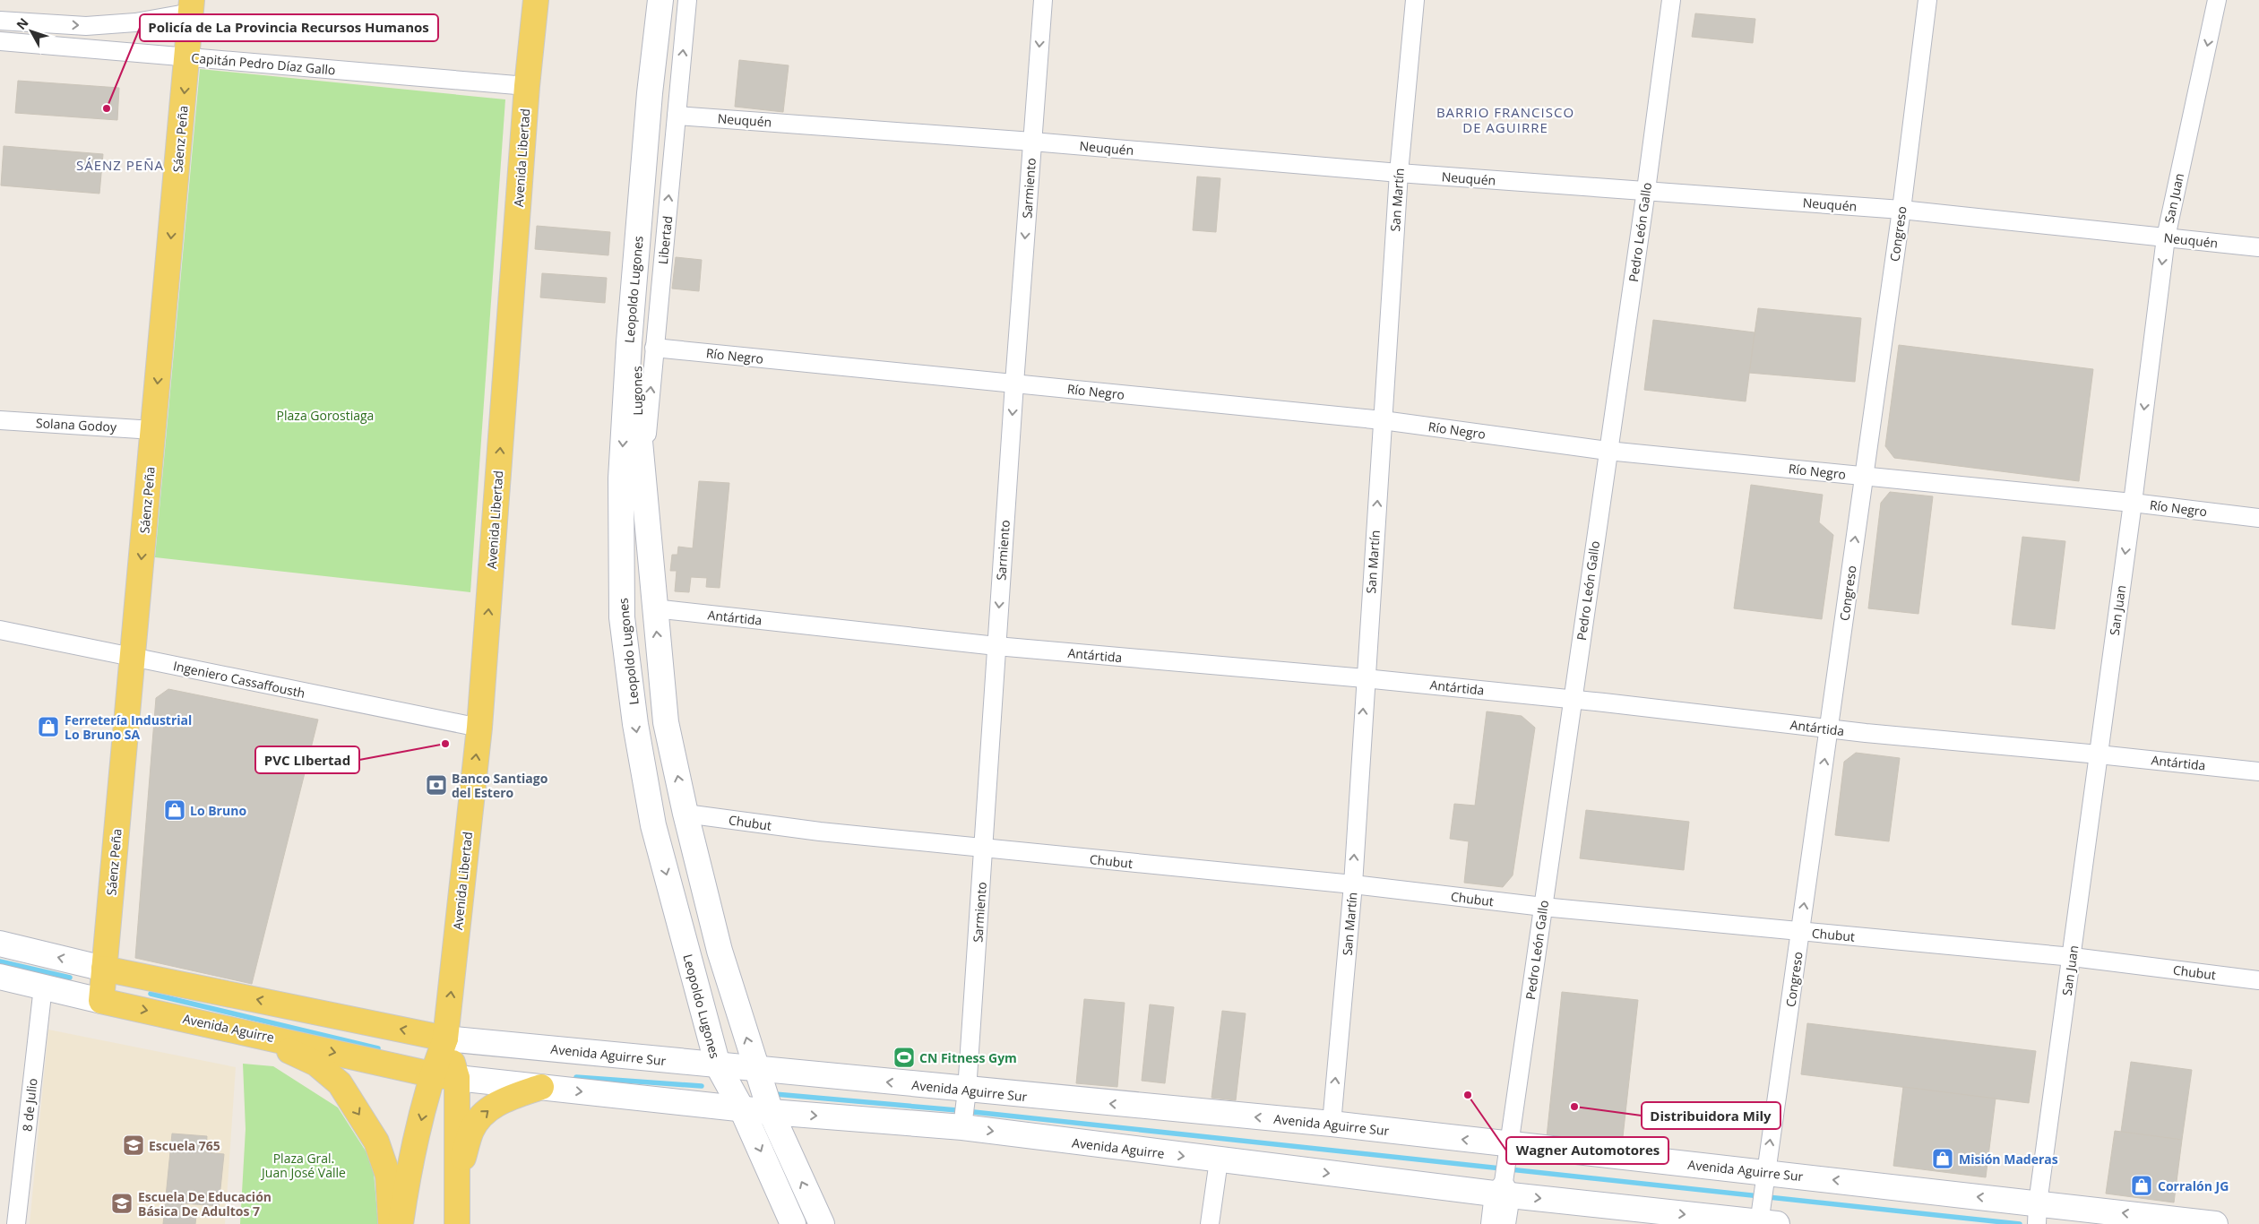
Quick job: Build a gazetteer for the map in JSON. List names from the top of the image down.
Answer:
{
  "streets": {
    "main road": [
      "Sáenz Peña",
      "Avenida Libertad",
      "Leopoldo Lugones",
      "Lugones",
      "Avenida Aguirre",
      "Avenida Aguirre Sur"
    ],
    "street": [
      "Capitán Pedro Díaz Gallo",
      "Neuquén",
      "Sarmiento",
      "San Juan",
      "San Martín",
      "Pedro León Gallo",
      "Congreso",
      "Libertad",
      "Río Negro",
      "Solana Godoy",
      "Antártida",
      "Ingeniero Cassaffousth",
      "Chubut",
      "8 de Julio"
    ]
  },
  "crossings": [
    ["Capitán Pedro Díaz Gallo", "Sáenz Peña"],
    ["Capitán Pedro Díaz Gallo", "Avenida Libertad"],
    ["Neuquén", "Sarmiento"],
    ["Neuquén", "San Juan"],
    ["Neuquén", "San Martín"],
    ["Neuquén", "Pedro León Gallo"],
    ["Neuquén", "Congreso"],
    ["Neuquén", "Libertad"],
    ["Sáenz Peña", "Solana Godoy"],
    ["Sáenz Peña", "Ingeniero Cassaffousth"],
    ["Sáenz Peña", "Avenida Aguirre"],
    ["Avenida Libertad", "Ingeniero Cassaffousth"],
    ["Avenida Libertad", "Avenida Aguirre"],
    ["Avenida Libertad", "Avenida Aguirre Sur"],
    ["Sarmiento", "Río Negro"],
    ["Sarmiento", "Antártida"],
    ["Sarmiento", "Chubut"],
    ["Sarmiento", "Avenida Aguirre"],
    ["Sarmiento", "Avenida Aguirre Sur"],
    ["San Juan", "Río Negro"],
    ["San Juan", "Antártida"],
    ["San Juan", "Chubut"],
    ["San Juan", "Avenida Aguirre Sur"],
    ["San Martín", "Río Negro"],
    ["San Martín", "Antártida"],
    ["San Martín", "Chubut"],
    ["San Martín", "Avenida Aguirre Sur"],
    ["Pedro León Gallo", "Río Negro"],
    ["Pedro León Gallo", "Antártida"],
    ["Pedro León Gallo", "Chubut"],
    ["Pedro León Gallo", "Avenida Aguirre"],
    ["Pedro León Gallo", "Avenida Aguirre Sur"],
    ["Congreso", "Río Negro"],
    ["Congreso", "Antártida"],
    ["Congreso", "Chubut"],
    ["Congreso", "Avenida Aguirre Sur"],
    ["Libertad", "Río Negro"],
    ["Libertad", "Lugones"],
    ["Leopoldo Lugones", "Lugones"],
    ["Leopoldo Lugones", "Avenida Aguirre"],
    ["Leopoldo Lugones", "Avenida Aguirre Sur"],
    ["Avenida Aguirre", "8 de Julio"]
  ],
  "one_way": [
    "Sáenz Peña",
    "Sarmiento",
    "San Juan",
    "San Martín",
    "Congreso",
    "Libertad",
    "Avenida Aguirre Sur"
  ],
  "districts": ["BARRIO FRANCISCO DE AGUIRRE", "SÁENZ PEÑA"],
  "parks": ["Plaza Gorostiaga", "Plaza Gral. Juan José Valle"],
  "places": {
    "other": [
      "Policía de La Provincia Recursos Humanos",
      "PVC LIbertad",
      "Wagner Automotores",
      "Distribuidora Mily"
    ],
    "shop": [
      "Ferretería Industrial Lo Bruno SA",
      "Lo Bruno",
      "Misión Maderas",
      "Corralón JG"
    ],
    "bank": ["Banco Santiago del Estero"],
    "sports": ["CN Fitness Gym"],
    "school or university": ["Escuela 765", "Escuela De Educación Básica De Adultos 7"]
  },
  "north": "top left"
}
